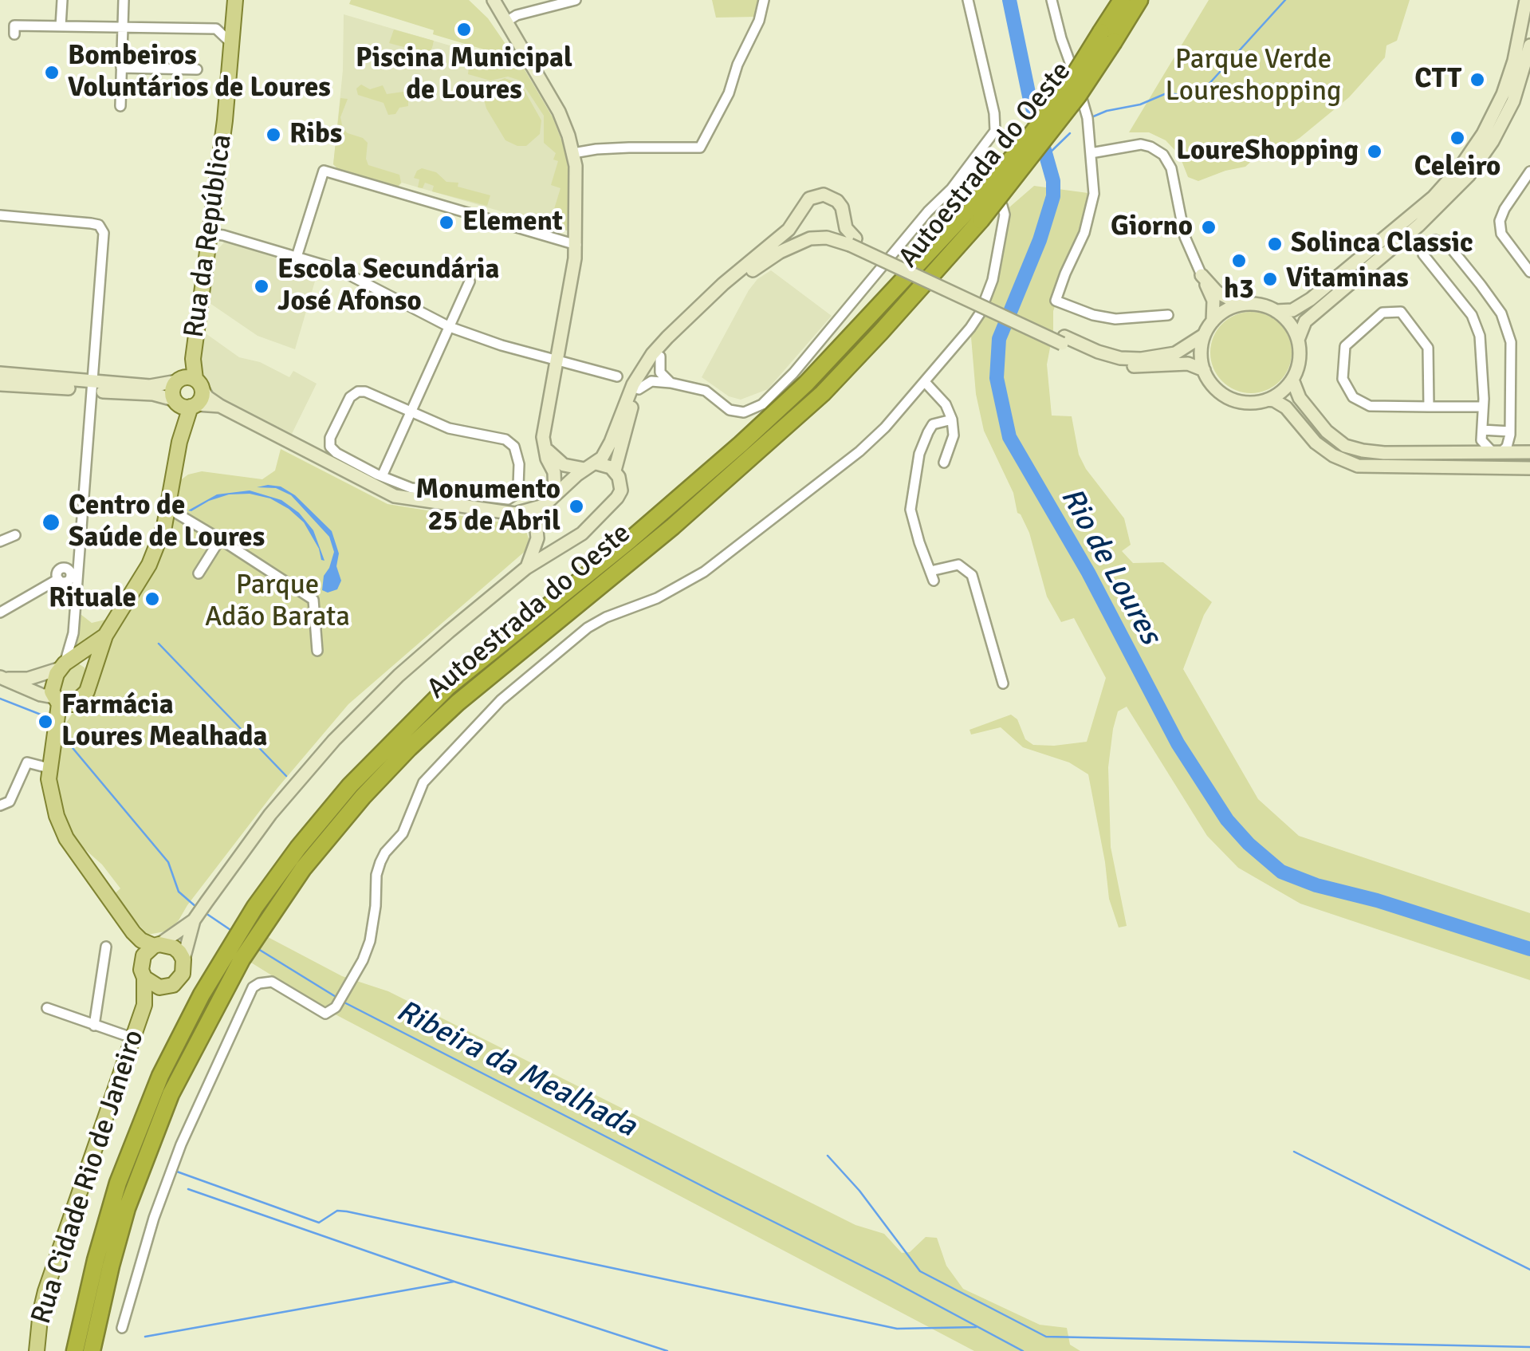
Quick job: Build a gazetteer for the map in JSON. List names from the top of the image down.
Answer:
{
  "streets": {
    "highway": ["Autoestrada do Oeste"],
    "main road": ["Rua da República", "Rua Cidade Rio de Janeiro"]
  },
  "water": ["Rio de Loures", "Ribeira da Mealhada"],
  "parks": ["Parque Verde Loureshopping", "Parque Adão Barata"],
  "places": [
    "Piscina Municipal de Loures",
    "Bombeiros Voluntários de Loures",
    "CTT",
    "Ribs",
    "Celeiro",
    "LoureShopping",
    "Element",
    "Giorno",
    "Solinca Classic",
    "h3",
    "Vitaminas",
    "Escola Secundária José Afonso",
    "Monumento 25 de Abril",
    "Centro de Saúde de Loures",
    "Rituale",
    "Farmácia Loures Mealhada"
  ]
}
